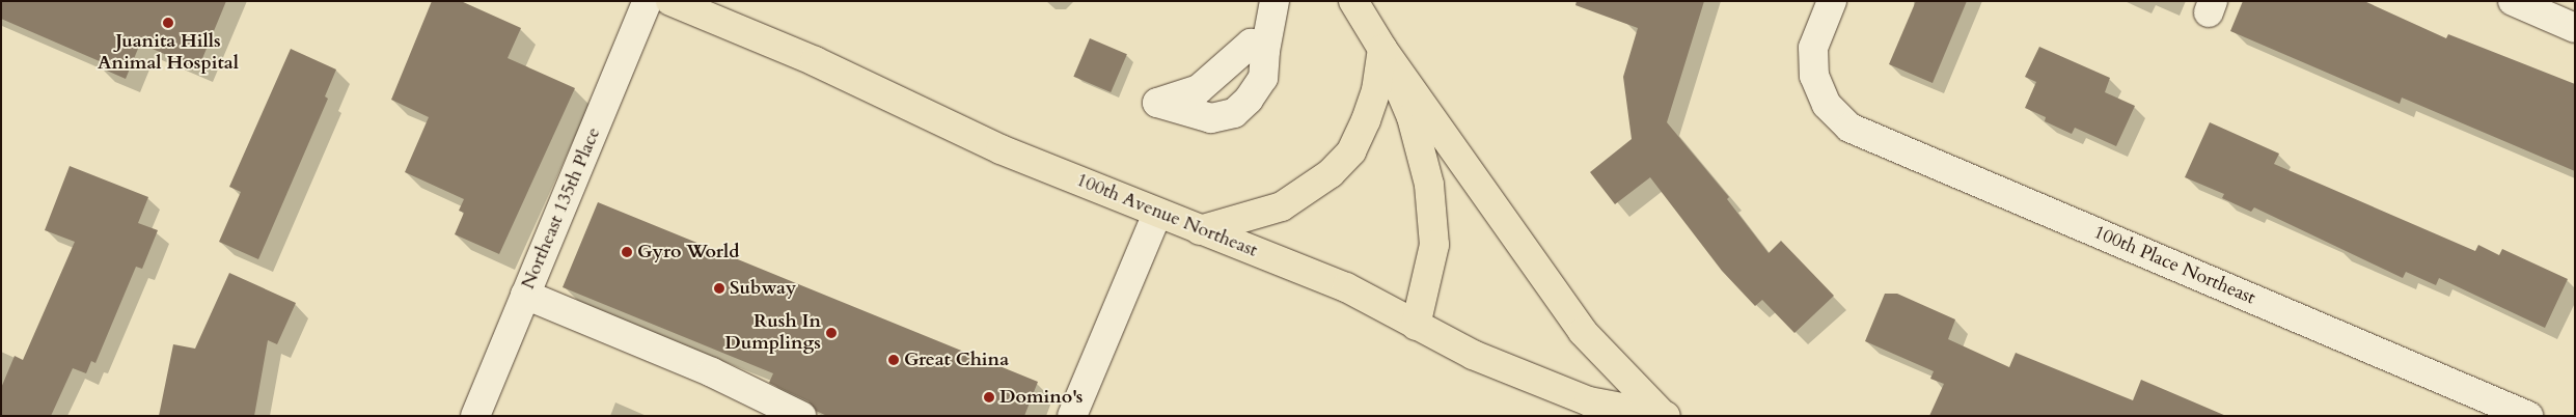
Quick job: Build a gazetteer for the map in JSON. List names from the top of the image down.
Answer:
{
  "streets": {
    "main road": ["100th Avenue Northeast"],
    "street": ["Northeast 135th Place", "100th Place Northeast"]
  },
  "places": [
    "Juanita Hills Animal Hospital",
    "Gyro World",
    "Subway",
    "Rush In Dumplings",
    "Great China",
    "Domino's"
  ]
}
